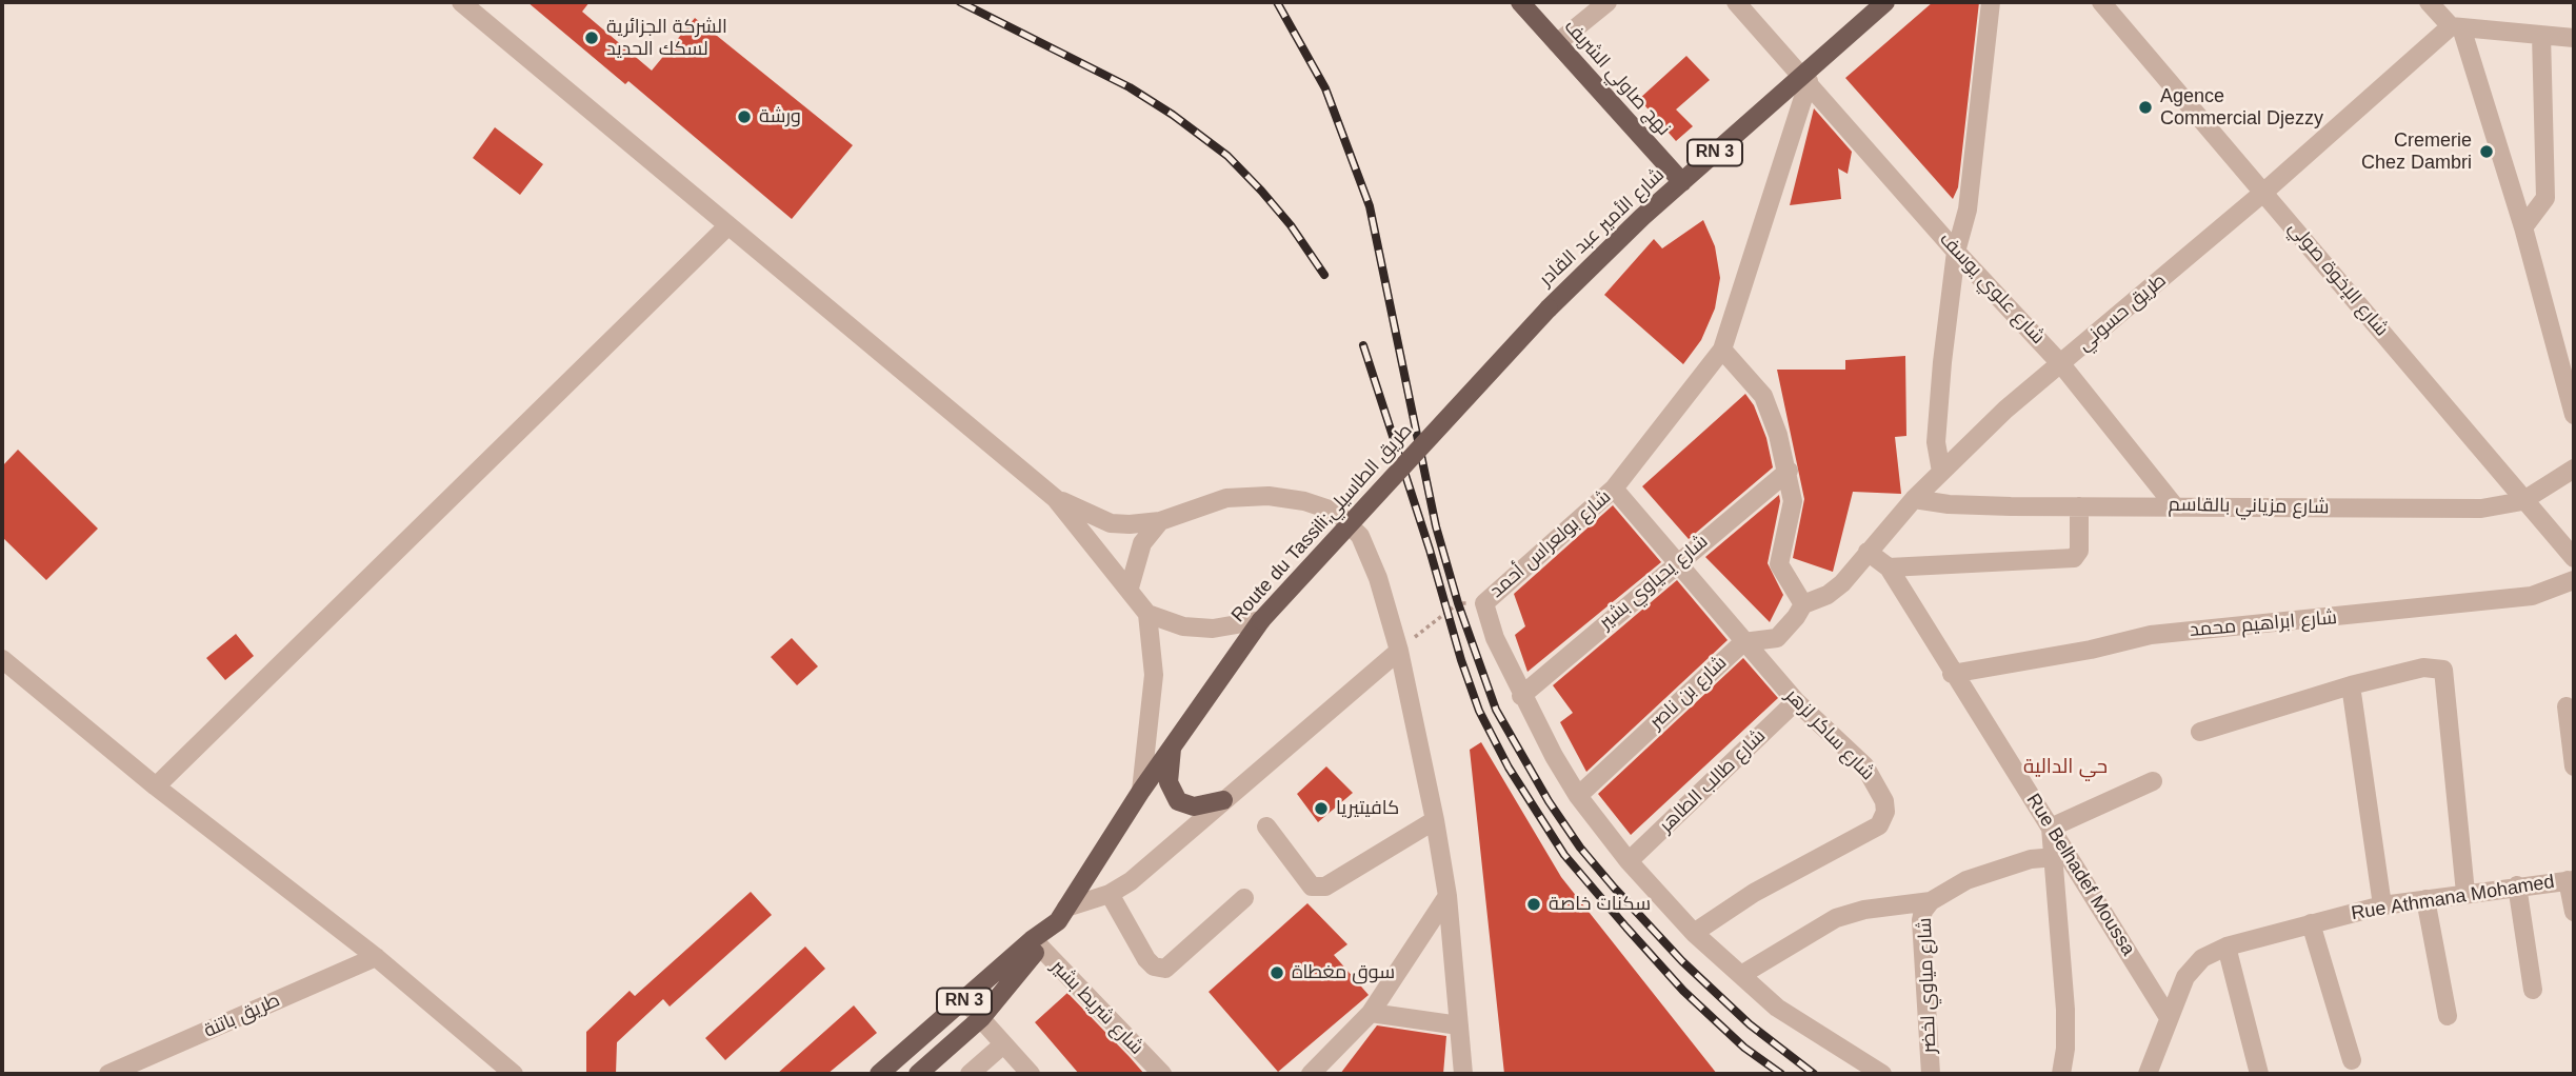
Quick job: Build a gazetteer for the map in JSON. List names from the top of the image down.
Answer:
{
  "streets": {
    "main road": [
      "نهج صاولي الشربف",
      "RN 3",
      "شارع الأمير عبد القادر",
      "Route du Tassili;طريق الطاسيلي"
    ],
    "street": [
      "شارع الإخوة صولي",
      "شارع علوي يوسف",
      "طريق حسوني",
      "شارع مزياني بالقاسم",
      "شارع بولعراس أحمد",
      "شارع يحياوي بشير",
      "شارع ابراهيم محمد",
      "شارع بن ناصر",
      "شارع ساكر لزهر",
      "شارع طالب الطاهر",
      "Rue Belhadef Moussa",
      "Rue Athmana Mohamed",
      "شارع مياوي لخضر",
      "شارع شريط بشير",
      "طريق باتنة"
    ]
  },
  "crossings": [
    ["نهج صاولي الشربف", "شارع الأمير عبد القادر"],
    ["شارع الأمير عبد القادر", "شارع علوي يوسف"],
    ["شارع الأمير عبد القادر", "Route du Tassili;طريق الطاسيلي"],
    ["شارع الأمير عبد القادر", "شارع بولعراس أحمد"],
    ["شارع الإخوة صولي", "طريق حسوني"],
    ["شارع الإخوة صولي", "شارع مزياني بالقاسم"],
    ["شارع علوي يوسف", "طريق حسوني"],
    ["شارع علوي يوسف", "شارع مزياني بالقاسم"],
    ["شارع علوي يوسف", "شارع بولعراس أحمد"],
    ["طريق حسوني", "شارع مزياني بالقاسم"],
    ["طريق حسوني", "شارع بن ناصر"],
    ["طريق حسوني", "Rue Belhadef Moussa"],
    ["Route du Tassili;طريق الطاسيلي", "شارع شريط بشير"],
    ["شارع بولعراس أحمد", "شارع يحياوي بشير"],
    ["شارع بولعراس أحمد", "شارع بن ناصر"],
    ["شارع بولعراس أحمد", "شارع ساكر لزهر"],
    ["شارع بولعراس أحمد", "شارع طالب الطاهر"],
    ["شارع يحياوي بشير", "شارع ساكر لزهر"],
    ["شارع ابراهيم محمد", "Rue Belhadef Moussa"],
    ["شارع بن ناصر", "شارع ساكر لزهر"],
    ["شارع ساكر لزهر", "شارع طالب الطاهر"],
    ["Rue Belhadef Moussa", "Rue Athmana Mohamed"]
  ],
  "districts": ["حي الدالية"],
  "places": [
    "الشركة الجزائرية لسكك الحديد",
    "Agence Commercial Djezzy",
    "ورشة",
    "Cremerie Chez Dambri",
    "كافيتيريا",
    "سكنات خاصة",
    "سوق مغطاة"
  ]
}
